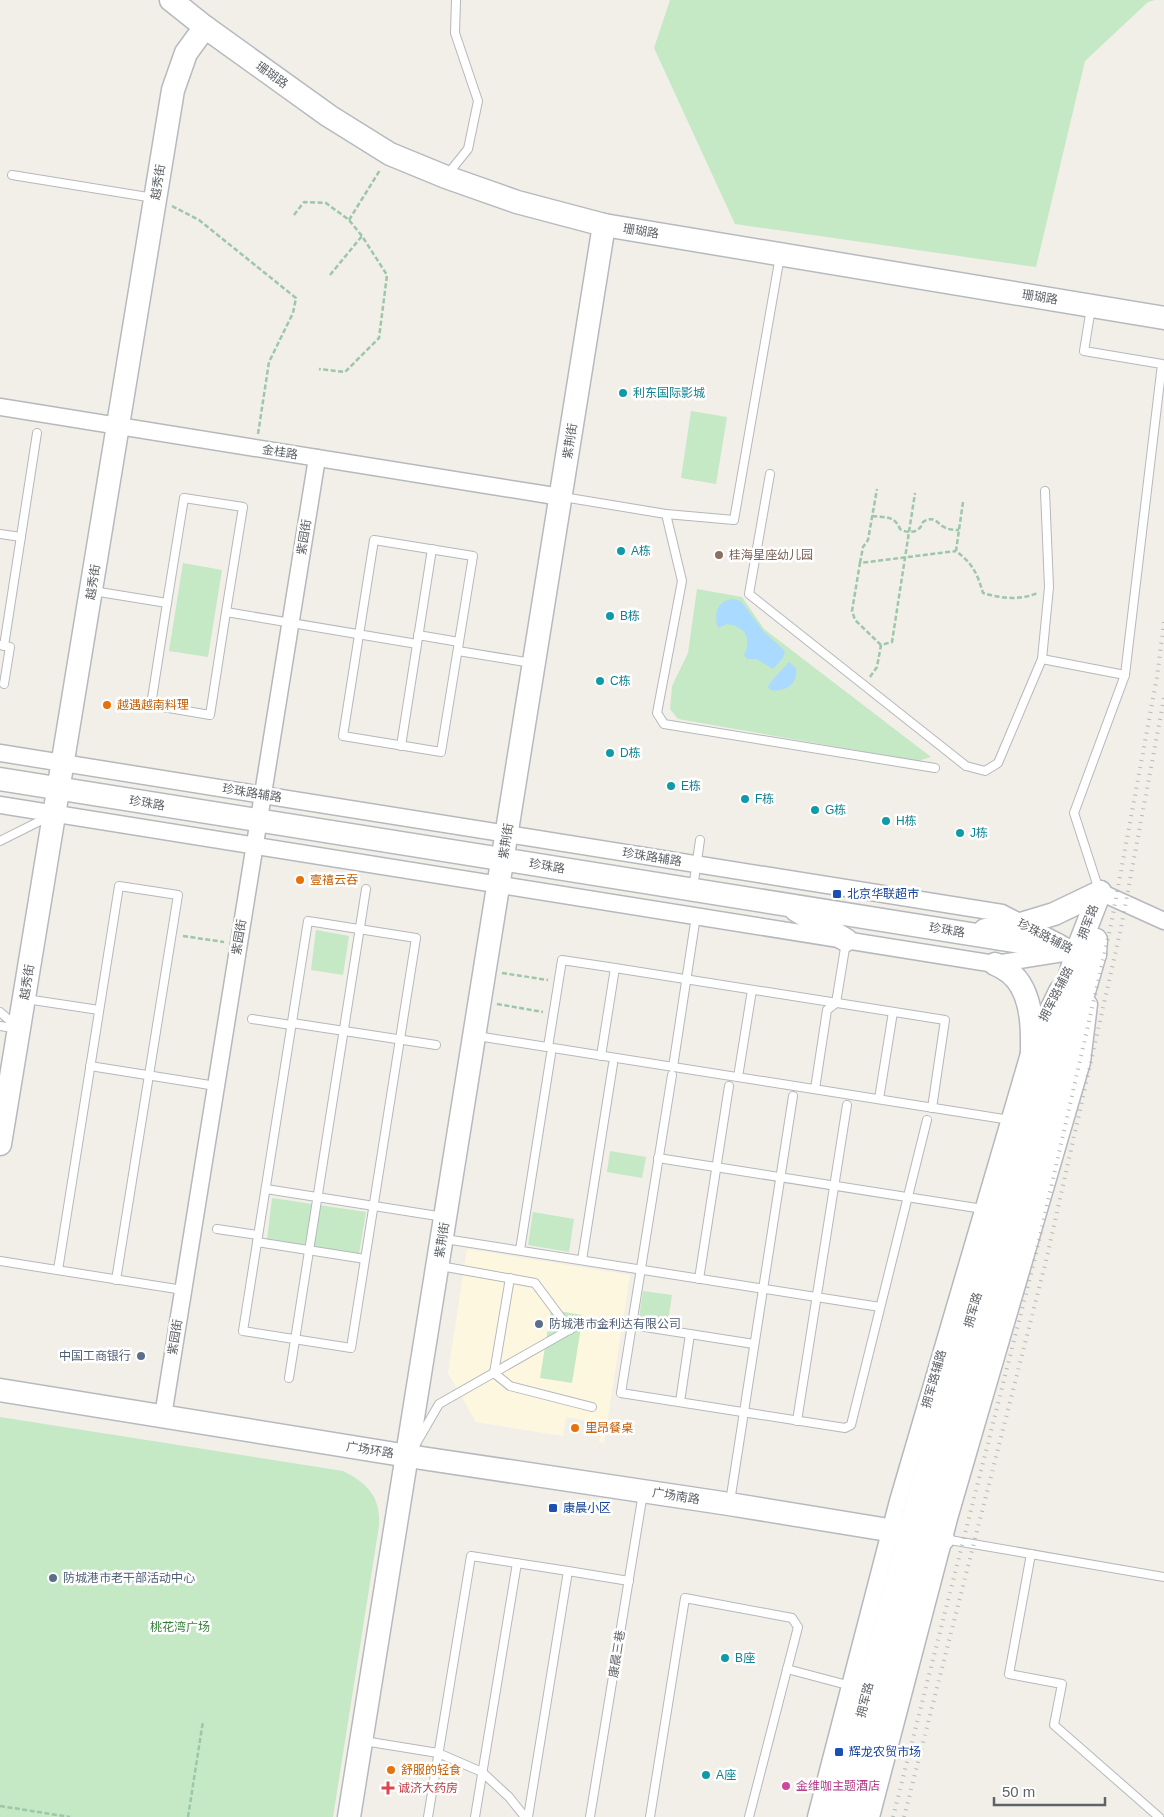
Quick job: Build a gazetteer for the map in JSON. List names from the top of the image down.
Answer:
{
  "streets": {
    "street": [
      "珊瑚路",
      "越秀街",
      "紫荆街",
      "金桂路",
      "紫园街",
      "珍珠路辅路",
      "珍珠路",
      "拥军路",
      "拥军路辅路",
      "广场环路",
      "广场南路"
    ],
    "lane": ["康晨三巷"]
  },
  "crossings": [
    ["珊瑚路", "越秀街"],
    ["珊瑚路", "紫荆街"],
    ["越秀街", "金桂路"],
    ["越秀街", "珍珠路辅路"],
    ["越秀街", "珍珠路"],
    ["紫荆街", "金桂路"],
    ["紫荆街", "珍珠路辅路"],
    ["紫荆街", "珍珠路"],
    ["紫荆街", "广场环路"],
    ["紫荆街", "广场南路"],
    ["金桂路", "紫园街"],
    ["紫园街", "珍珠路辅路"],
    ["紫园街", "珍珠路"],
    ["紫园街", "广场环路"],
    ["珍珠路辅路", "珍珠路"],
    ["珍珠路辅路", "拥军路"],
    ["珍珠路辅路", "拥军路辅路"],
    ["珍珠路", "拥军路"],
    ["珍珠路", "拥军路辅路"],
    ["拥军路", "拥军路辅路"],
    ["拥军路", "广场南路"],
    ["拥军路辅路", "广场南路"],
    ["广场环路", "广场南路"],
    ["广场南路", "康晨三巷"]
  ],
  "parks": ["桃花湾广场"],
  "places": {
    "other": [
      "利东国际影城",
      "A栋",
      "桂海星座幼儿园",
      "B栋",
      "C栋",
      "越遇越南料理",
      "D栋",
      "E栋",
      "F栋",
      "G栋",
      "H栋",
      "J栋",
      "壹禧云吞",
      "防城港市金利达有限公司",
      "中国工商银行",
      "里昂餐桌",
      "防城港市老干部活动中心",
      "B座",
      "舒服的轻食",
      "A座",
      "金维咖主题酒店"
    ],
    "transit": ["北京华联超巿", "康晨小区", "辉龙农贸市场"],
    "health": ["诚济大药房"]
  },
  "scale_bar": "50 m"
}
